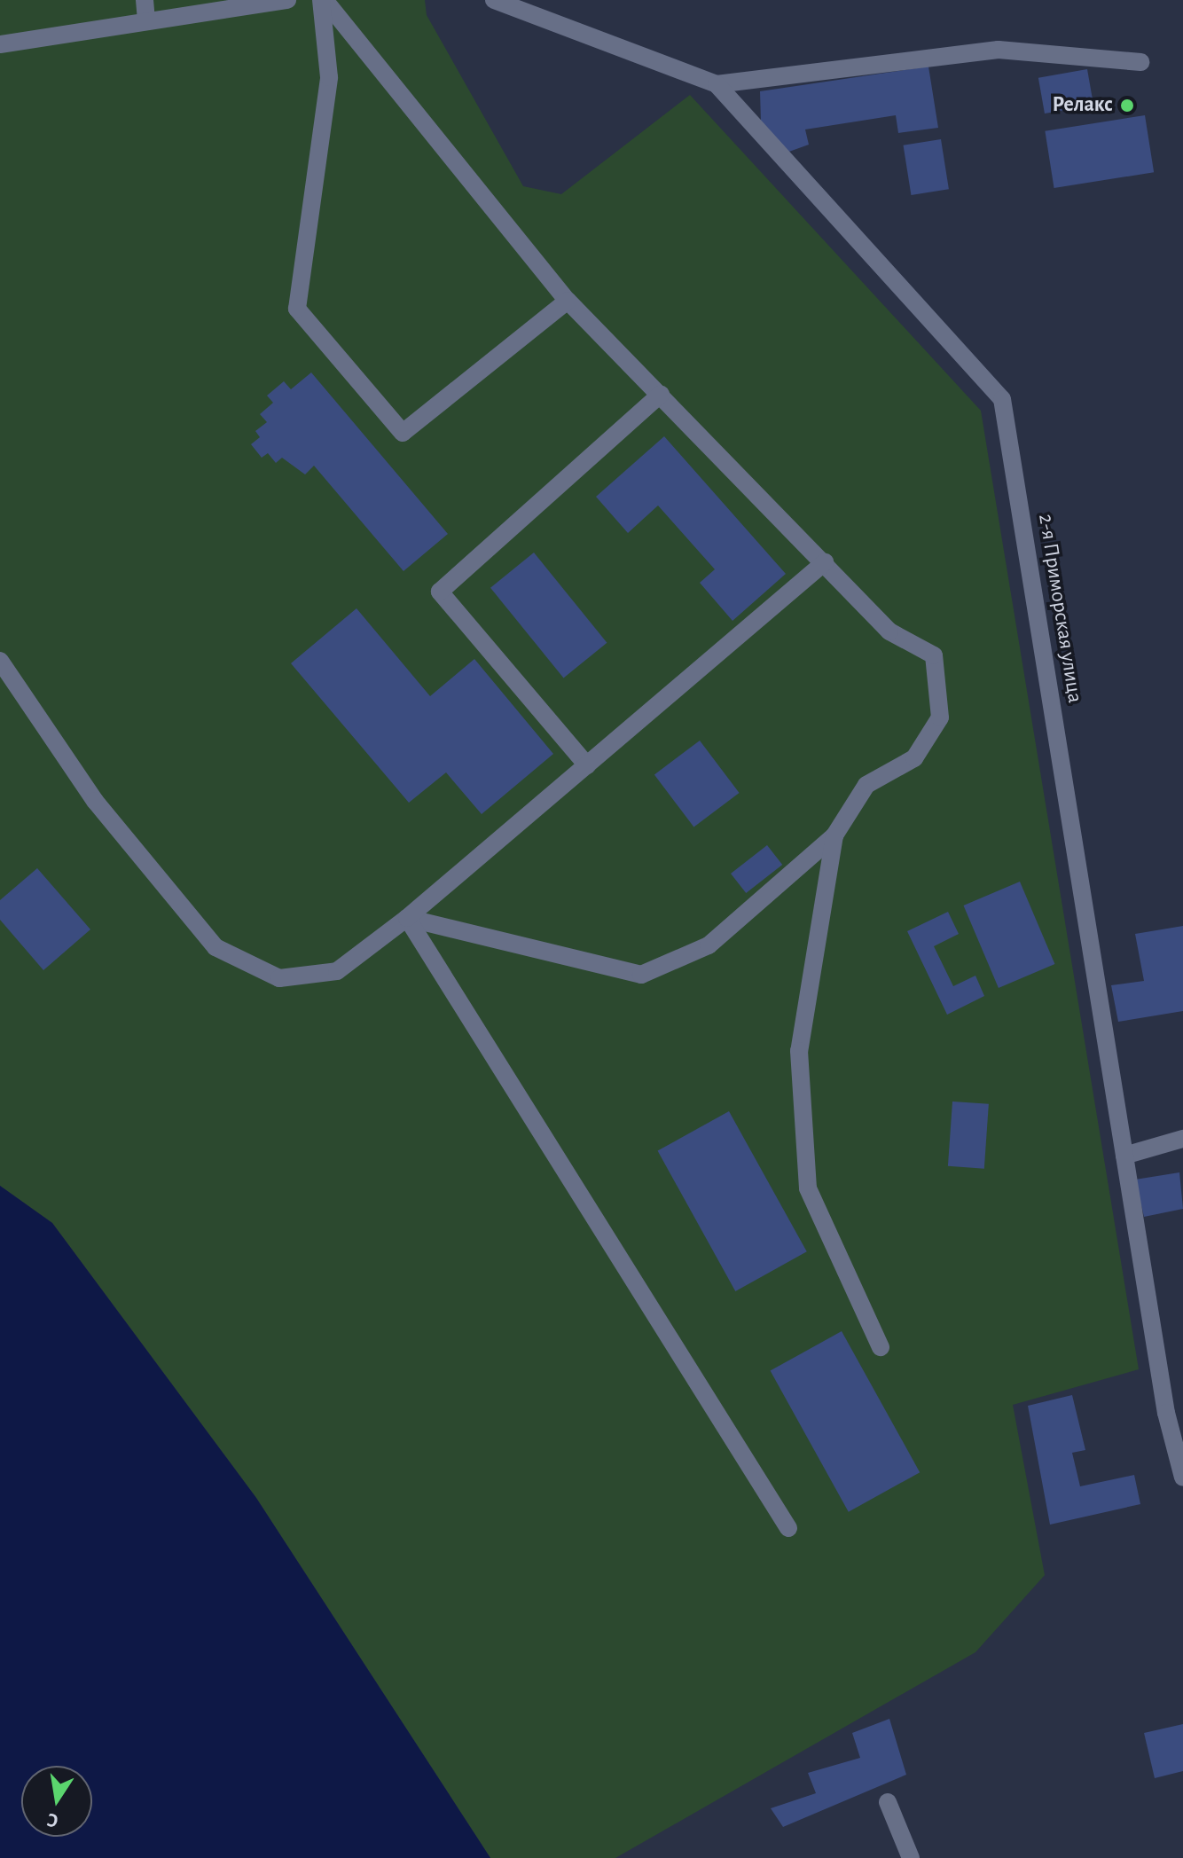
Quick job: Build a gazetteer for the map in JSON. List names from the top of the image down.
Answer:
{
  "streets": {
    "street": ["2-я Приморская улица"]
  },
  "places": ["Релакс"],
  "north": "bottom"
}
